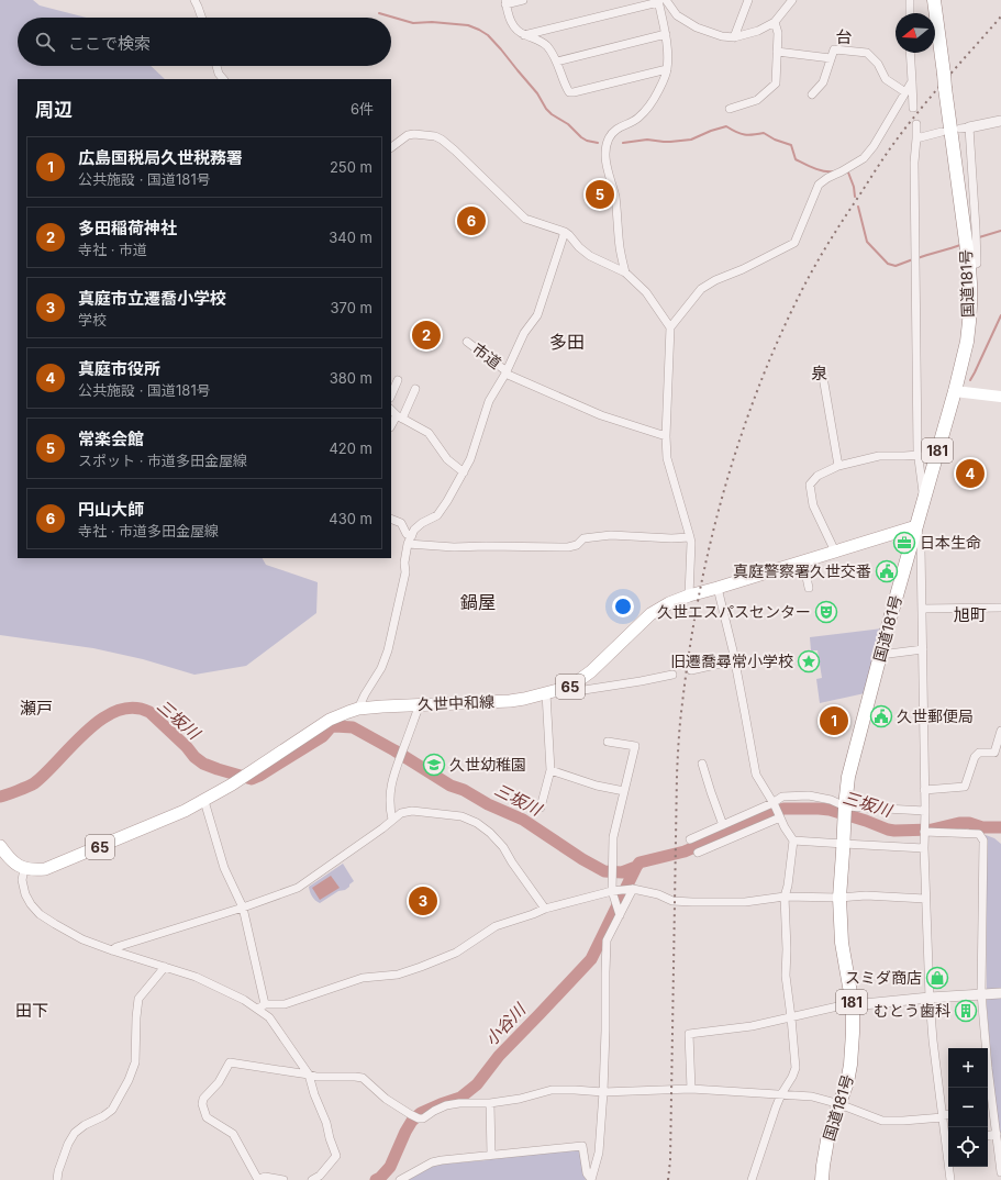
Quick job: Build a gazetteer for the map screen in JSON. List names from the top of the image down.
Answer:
{
  "streets": {
    "highway": ["国道181号", "181"],
    "main road": ["65", "久世中和線"],
    "street": ["市道"]
  },
  "crossings": [
    ["国道181号", "久世中和線"]
  ],
  "districts": [
    "台",
    "多田",
    "泉",
    "鍋屋",
    "旭町",
    "瀬戸",
    "田下"
  ],
  "water": ["三坂川", "小谷川"],
  "places": {
    "office": ["日本生命"],
    "public building": ["真庭警察署久世交番", "久世郵便局"],
    "theatre": ["久世エスパスセンター"],
    "place": ["旧遷喬尋常小学校"],
    "school or university": ["久世幼稚園"],
    "shop": ["スミダ商店"],
    "building": ["むとう歯科"]
  },
  "north": "left",
  "page": {
    "search": "ここで検索",
    "heading": ["周辺", "6件"],
    "list": [
      {
        "mark": "1",
        "name": "広島国税局久世税務署",
        "note": "公共施設 · 国道181号",
        "value": "250 m"
      },
      {
        "mark": "2",
        "name": "多田稲荷神社",
        "note": "寺社 · 市道",
        "value": "340 m"
      },
      {
        "mark": "3",
        "name": "真庭市立遷喬小学校",
        "note": "学校",
        "value": "370 m"
      },
      {
        "mark": "4",
        "name": "真庭市役所",
        "note": "公共施設 · 国道181号",
        "value": "380 m"
      },
      {
        "mark": "5",
        "name": "常楽会館",
        "note": "スポット · 市道多田金屋線",
        "value": "420 m"
      },
      {
        "mark": "6",
        "name": "円山大師",
        "note": "寺社 · 市道多田金屋線",
        "value": "430 m"
      }
    ],
    "pins": [
      "5",
      "6",
      "2",
      "4",
      "1",
      "3"
    ],
    "map_buttons": ["+", "−"]
  }
}
